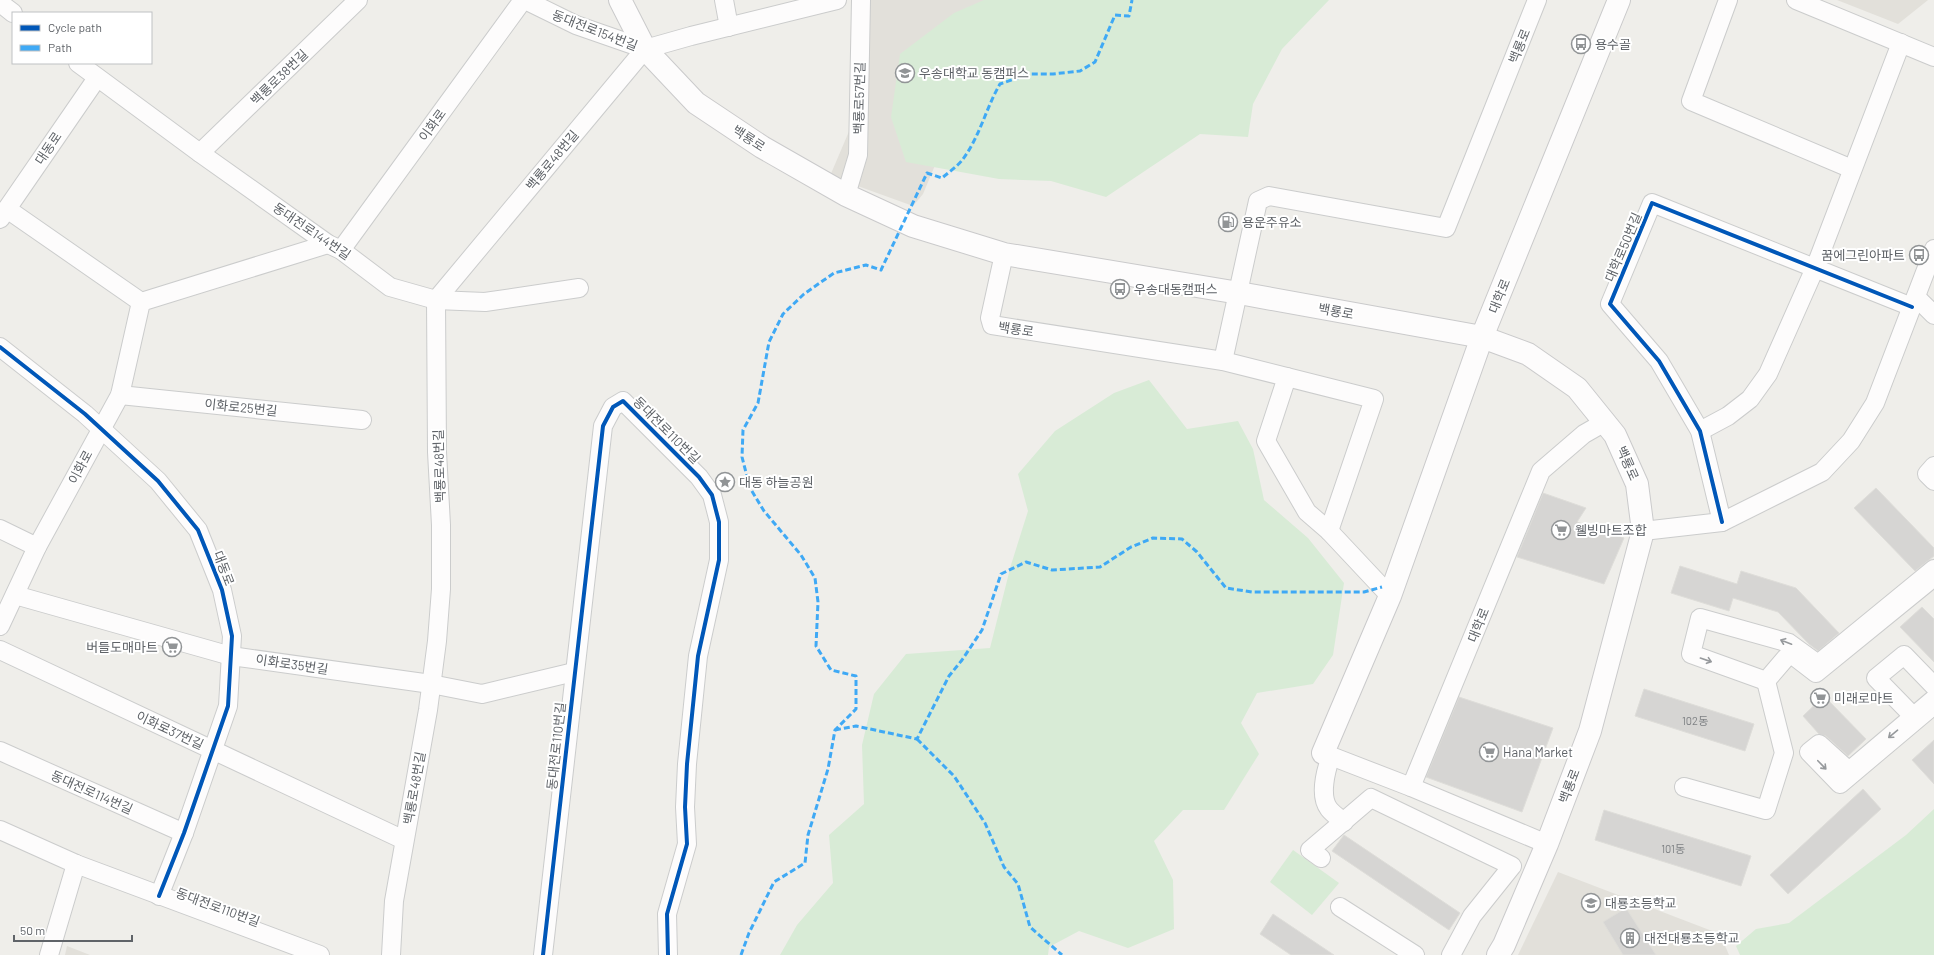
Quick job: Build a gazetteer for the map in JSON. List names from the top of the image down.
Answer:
{
  "streets": {
    "main road": ["백룡로", "대학로"],
    "street": [
      "동대전로154번길",
      "백룡로38번길",
      "백룡로57번길",
      "이화로",
      "대동로",
      "백룡로48번길",
      "동대전로144번길",
      "대학로50번길",
      "이화로25번길",
      "동대전로110번길",
      "이화로35번길",
      "이화로37번길",
      "동대전로114번길"
    ]
  },
  "crossings": [
    ["동대전로154번길", "백룡로"],
    ["동대전로154번길", "이화로"],
    ["동대전로154번길", "백룡로48번길"],
    ["백룡로", "백룡로57번길"],
    ["백룡로", "백룡로48번길"],
    ["백룡로", "대학로"],
    ["백룡로38번길", "동대전로144번길"],
    ["이화로", "대동로"],
    ["이화로", "동대전로144번길"],
    ["이화로", "이화로25번길"],
    ["이화로", "이화로35번길"],
    ["대동로", "동대전로144번길"],
    ["대동로", "동대전로110번길"],
    ["대동로", "이화로35번길"],
    ["대동로", "이화로37번길"],
    ["대동로", "동대전로114번길"],
    ["백룡로48번길", "동대전로144번길"],
    ["백룡로48번길", "이화로35번길"],
    ["백룡로48번길", "이화로37번길"],
    ["동대전로110번길", "이화로35번길"]
  ],
  "places": {
    "bus stop": ["용수골", "꿈에그린아파트", "우송대동캠퍼스"],
    "school or university": ["우송대학교 동캠퍼스", "대룡초등학교"],
    "fuel station": ["용운주유소"],
    "place": ["대동 하늘공원"],
    "supermarket": [
      "웰빙마트조합",
      "버들도매마트",
      "미래로마트",
      "Hana Market"
    ],
    "building": ["대전대룡초등학교"]
  },
  "house_numbers": ["102동", "101동"],
  "legend": ["Cycle path", "Path"],
  "scale_bar": "50 m"
}
